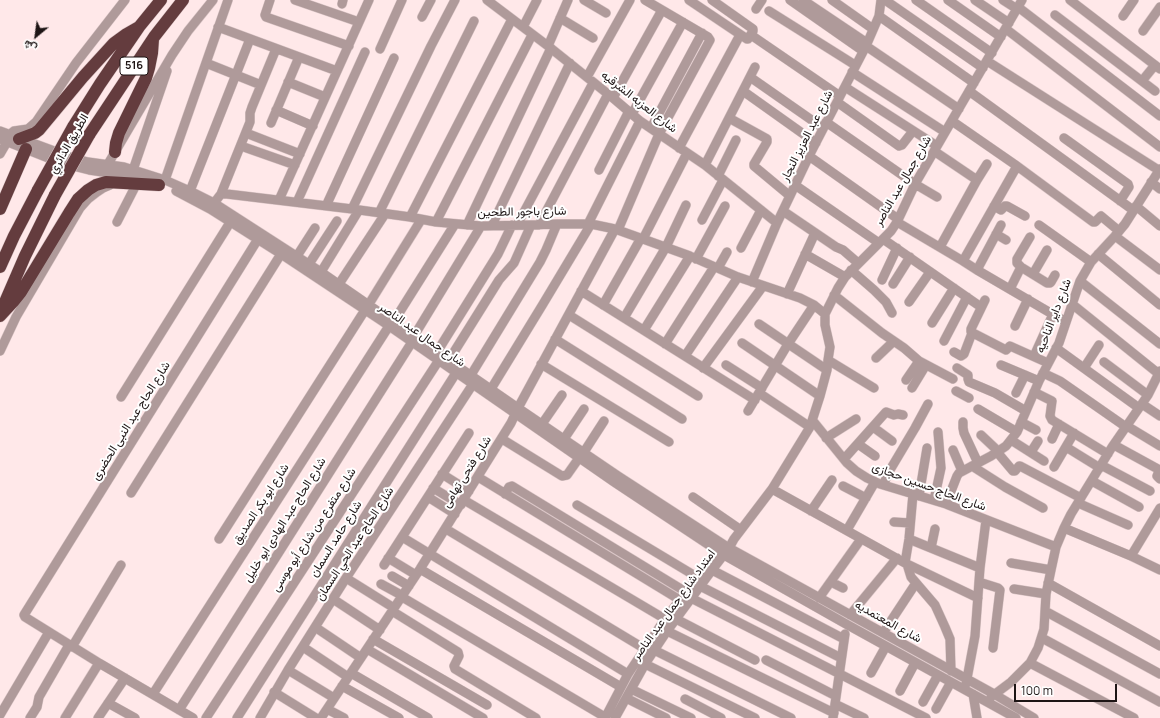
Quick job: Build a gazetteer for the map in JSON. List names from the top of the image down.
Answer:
{
  "streets": {
    "highway": ["516", "الطريق الدائري"],
    "street": [
      "شارع العزبه الشرقيه",
      "شارع عبد العزيز النجار",
      "شارع جمال عبد الناصر",
      "شارع باجور الطحين",
      "شارع داير الناحيه",
      "شارع الحاج عبد النبى الحضرى",
      "شارع فتحى تهامى",
      "شارع الحاج حسين حجازى",
      "شارع ابو بكر الصديق",
      "شارع الحاج عبد الهادى ابو خليل",
      "شارع متفرع من شارع أبو موسى",
      "شارع حامد السمان",
      "شارع الحاج عبد الحي السمان",
      "امتداد شارع جمال عبد الناصر",
      "شارع المعتمديه"
    ]
  },
  "crossings": [
    ["شارع العزبه الشرقيه", "شارع عبد العزيز النجار"],
    ["شارع العزبه الشرقيه", "شارع فتحى تهامى"],
    ["شارع عبد العزيز النجار", "شارع باجور الطحين"],
    ["شارع جمال عبد الناصر", "شارع باجور الطحين"],
    ["شارع جمال عبد الناصر", "شارع الحاج عبد النبى الحضرى"],
    ["شارع جمال عبد الناصر", "شارع فتحى تهامى"],
    ["شارع جمال عبد الناصر", "شارع ابو بكر الصديق"],
    ["شارع جمال عبد الناصر", "شارع الحاج عبد الهادى ابو خليل"],
    ["شارع جمال عبد الناصر", "شارع متفرع من شارع أبو موسى"],
    ["شارع جمال عبد الناصر", "شارع حامد السمان"],
    ["شارع جمال عبد الناصر", "شارع الحاج عبد الحي السمان"],
    ["شارع جمال عبد الناصر", "امتداد شارع جمال عبد الناصر"],
    ["شارع جمال عبد الناصر", "شارع المعتمديه"],
    ["شارع باجور الطحين", "شارع فتحى تهامى"],
    ["شارع باجور الطحين", "شارع ابو بكر الصديق"],
    ["شارع باجور الطحين", "شارع الحاج عبد الهادى ابو خليل"],
    ["شارع باجور الطحين", "شارع الحاج عبد الحي السمان"],
    ["امتداد شارع جمال عبد الناصر", "شارع المعتمديه"]
  ],
  "scale_bar": "100 m",
  "north": "bottom left"
}
